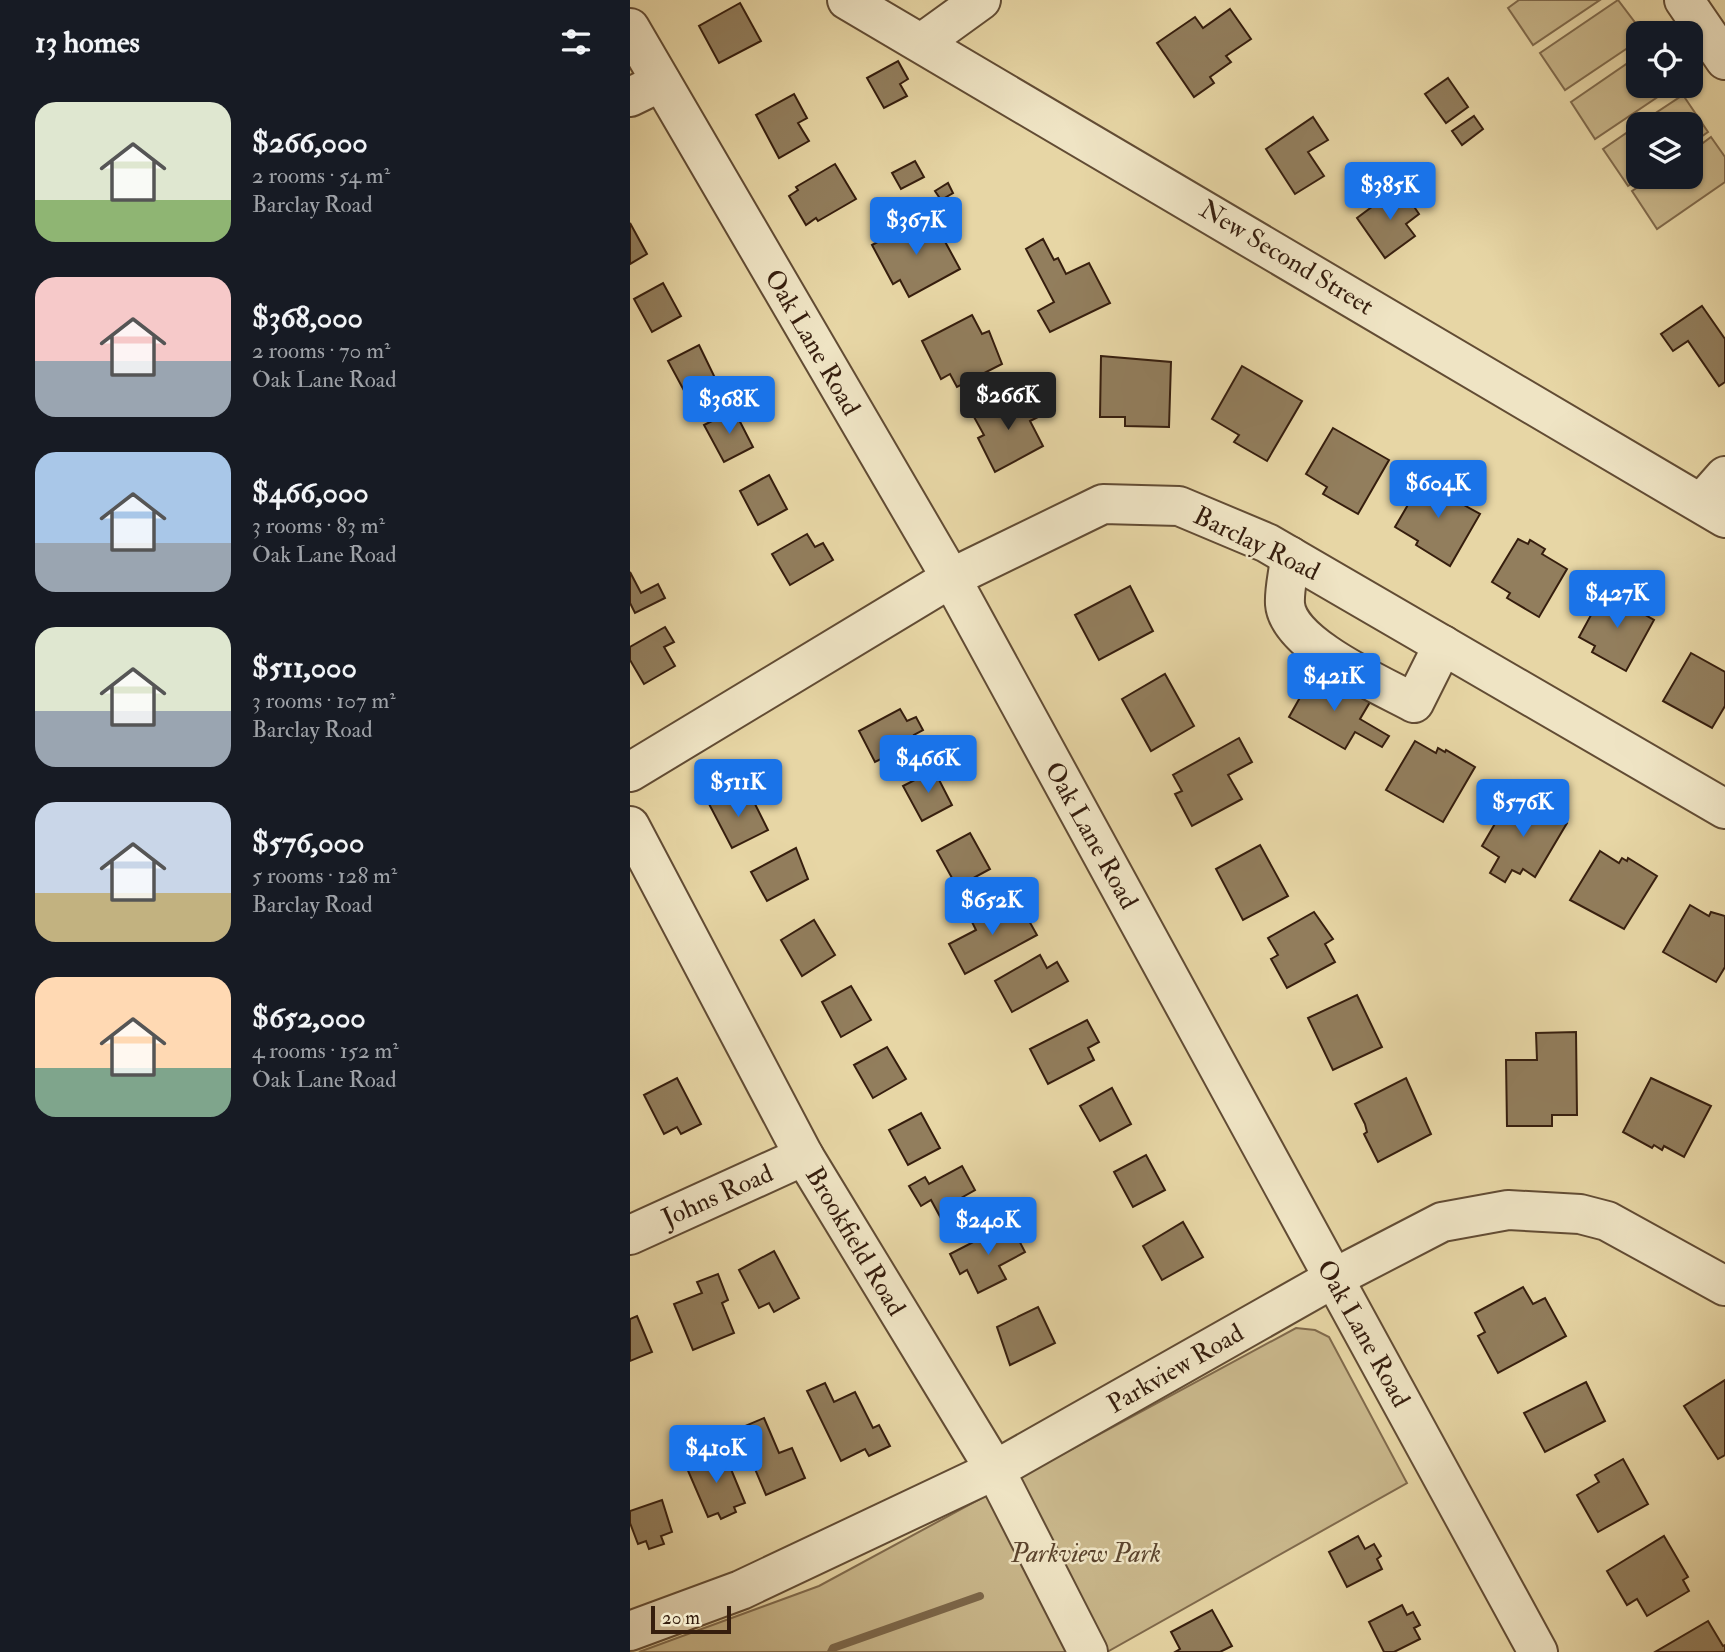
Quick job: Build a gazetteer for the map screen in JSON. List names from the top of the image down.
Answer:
{
  "streets": {
    "street": [
      "New Second Street",
      "Oak Lane Road",
      "Barclay Road",
      "Johns Road",
      "Brookfield Road",
      "Parkview Road"
    ]
  },
  "crossings": [
    ["Oak Lane Road", "Barclay Road"],
    ["Oak Lane Road", "Parkview Road"],
    ["Johns Road", "Brookfield Road"],
    ["Brookfield Road", "Parkview Road"]
  ],
  "parks": ["Parkview Park"],
  "scale_bar": "20 m",
  "page": {
    "heading": "13 homes",
    "list": [
      {
        "name": "$266,000",
        "note": "2 rooms · 54 m² · Barclay Road"
      },
      {
        "name": "$368,000",
        "note": "2 rooms · 70 m² · Oak Lane Road"
      },
      {
        "name": "$466,000",
        "note": "3 rooms · 83 m² · Oak Lane Road"
      },
      {
        "name": "$511,000",
        "note": "3 rooms · 107 m² · Barclay Road"
      },
      {
        "name": "$576,000",
        "note": "5 rooms · 128 m² · Barclay Road"
      },
      {
        "name": "$652,000",
        "note": "4 rooms · 152 m² · Oak Lane Road"
      }
    ],
    "price": [
      "$385K",
      "$367K",
      "$266K",
      "$368K",
      "$604K",
      "$427K",
      "$421K",
      "$466K",
      "$511K",
      "$576K",
      "$652K",
      "$240K",
      "$410K"
    ],
    "scale": "20 m"
  }
}
